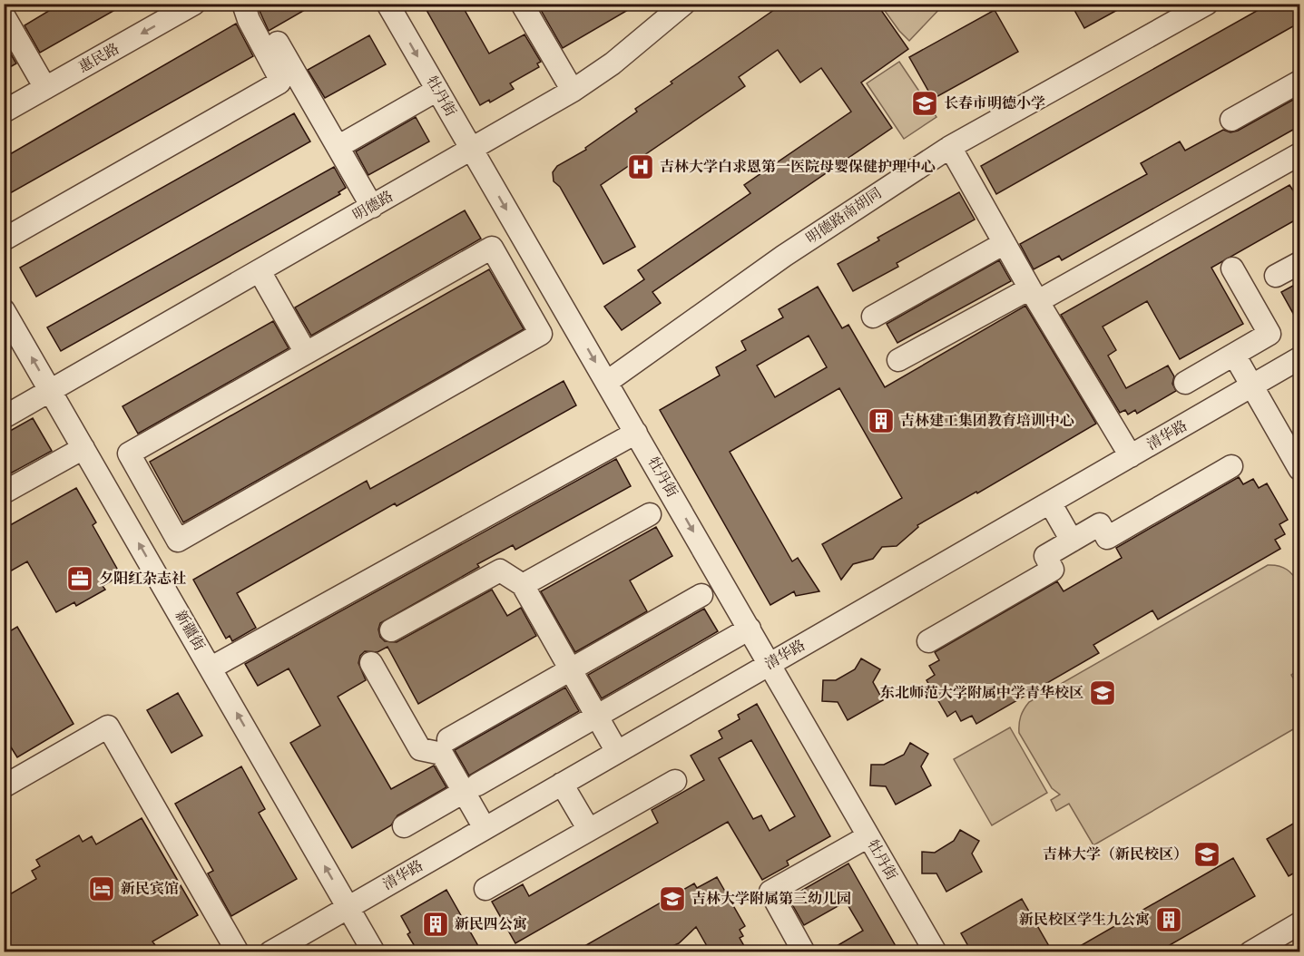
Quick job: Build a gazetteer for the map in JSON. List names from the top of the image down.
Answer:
{
  "streets": {
    "street": [
      "惠民路",
      "牡丹街",
      "明德路",
      "明德路南胡同",
      "清华路",
      "新疆街"
    ]
  },
  "crossings": [
    ["牡丹街", "明德路"],
    ["牡丹街", "明德路南胡同"],
    ["牡丹街", "清华路"],
    ["明德路", "新疆街"],
    ["清华路", "新疆街"]
  ],
  "one_way": ["惠民路"],
  "places": {
    "school or university": [
      "长春市明德小学",
      "东北师范大学附属中学青华校区",
      "吉林大学（新民校区）",
      "吉林大学附属第三幼儿园"
    ],
    "hospital": ["吉林大学白求恩第一医院母婴保健护理中心"],
    "building": ["吉林建工集团教育培训中心", "新民校区学生九公寓", "新民四公寓"],
    "office": ["夕阳红杂志社"],
    "hotel": ["新民宾馆"]
  }
}
